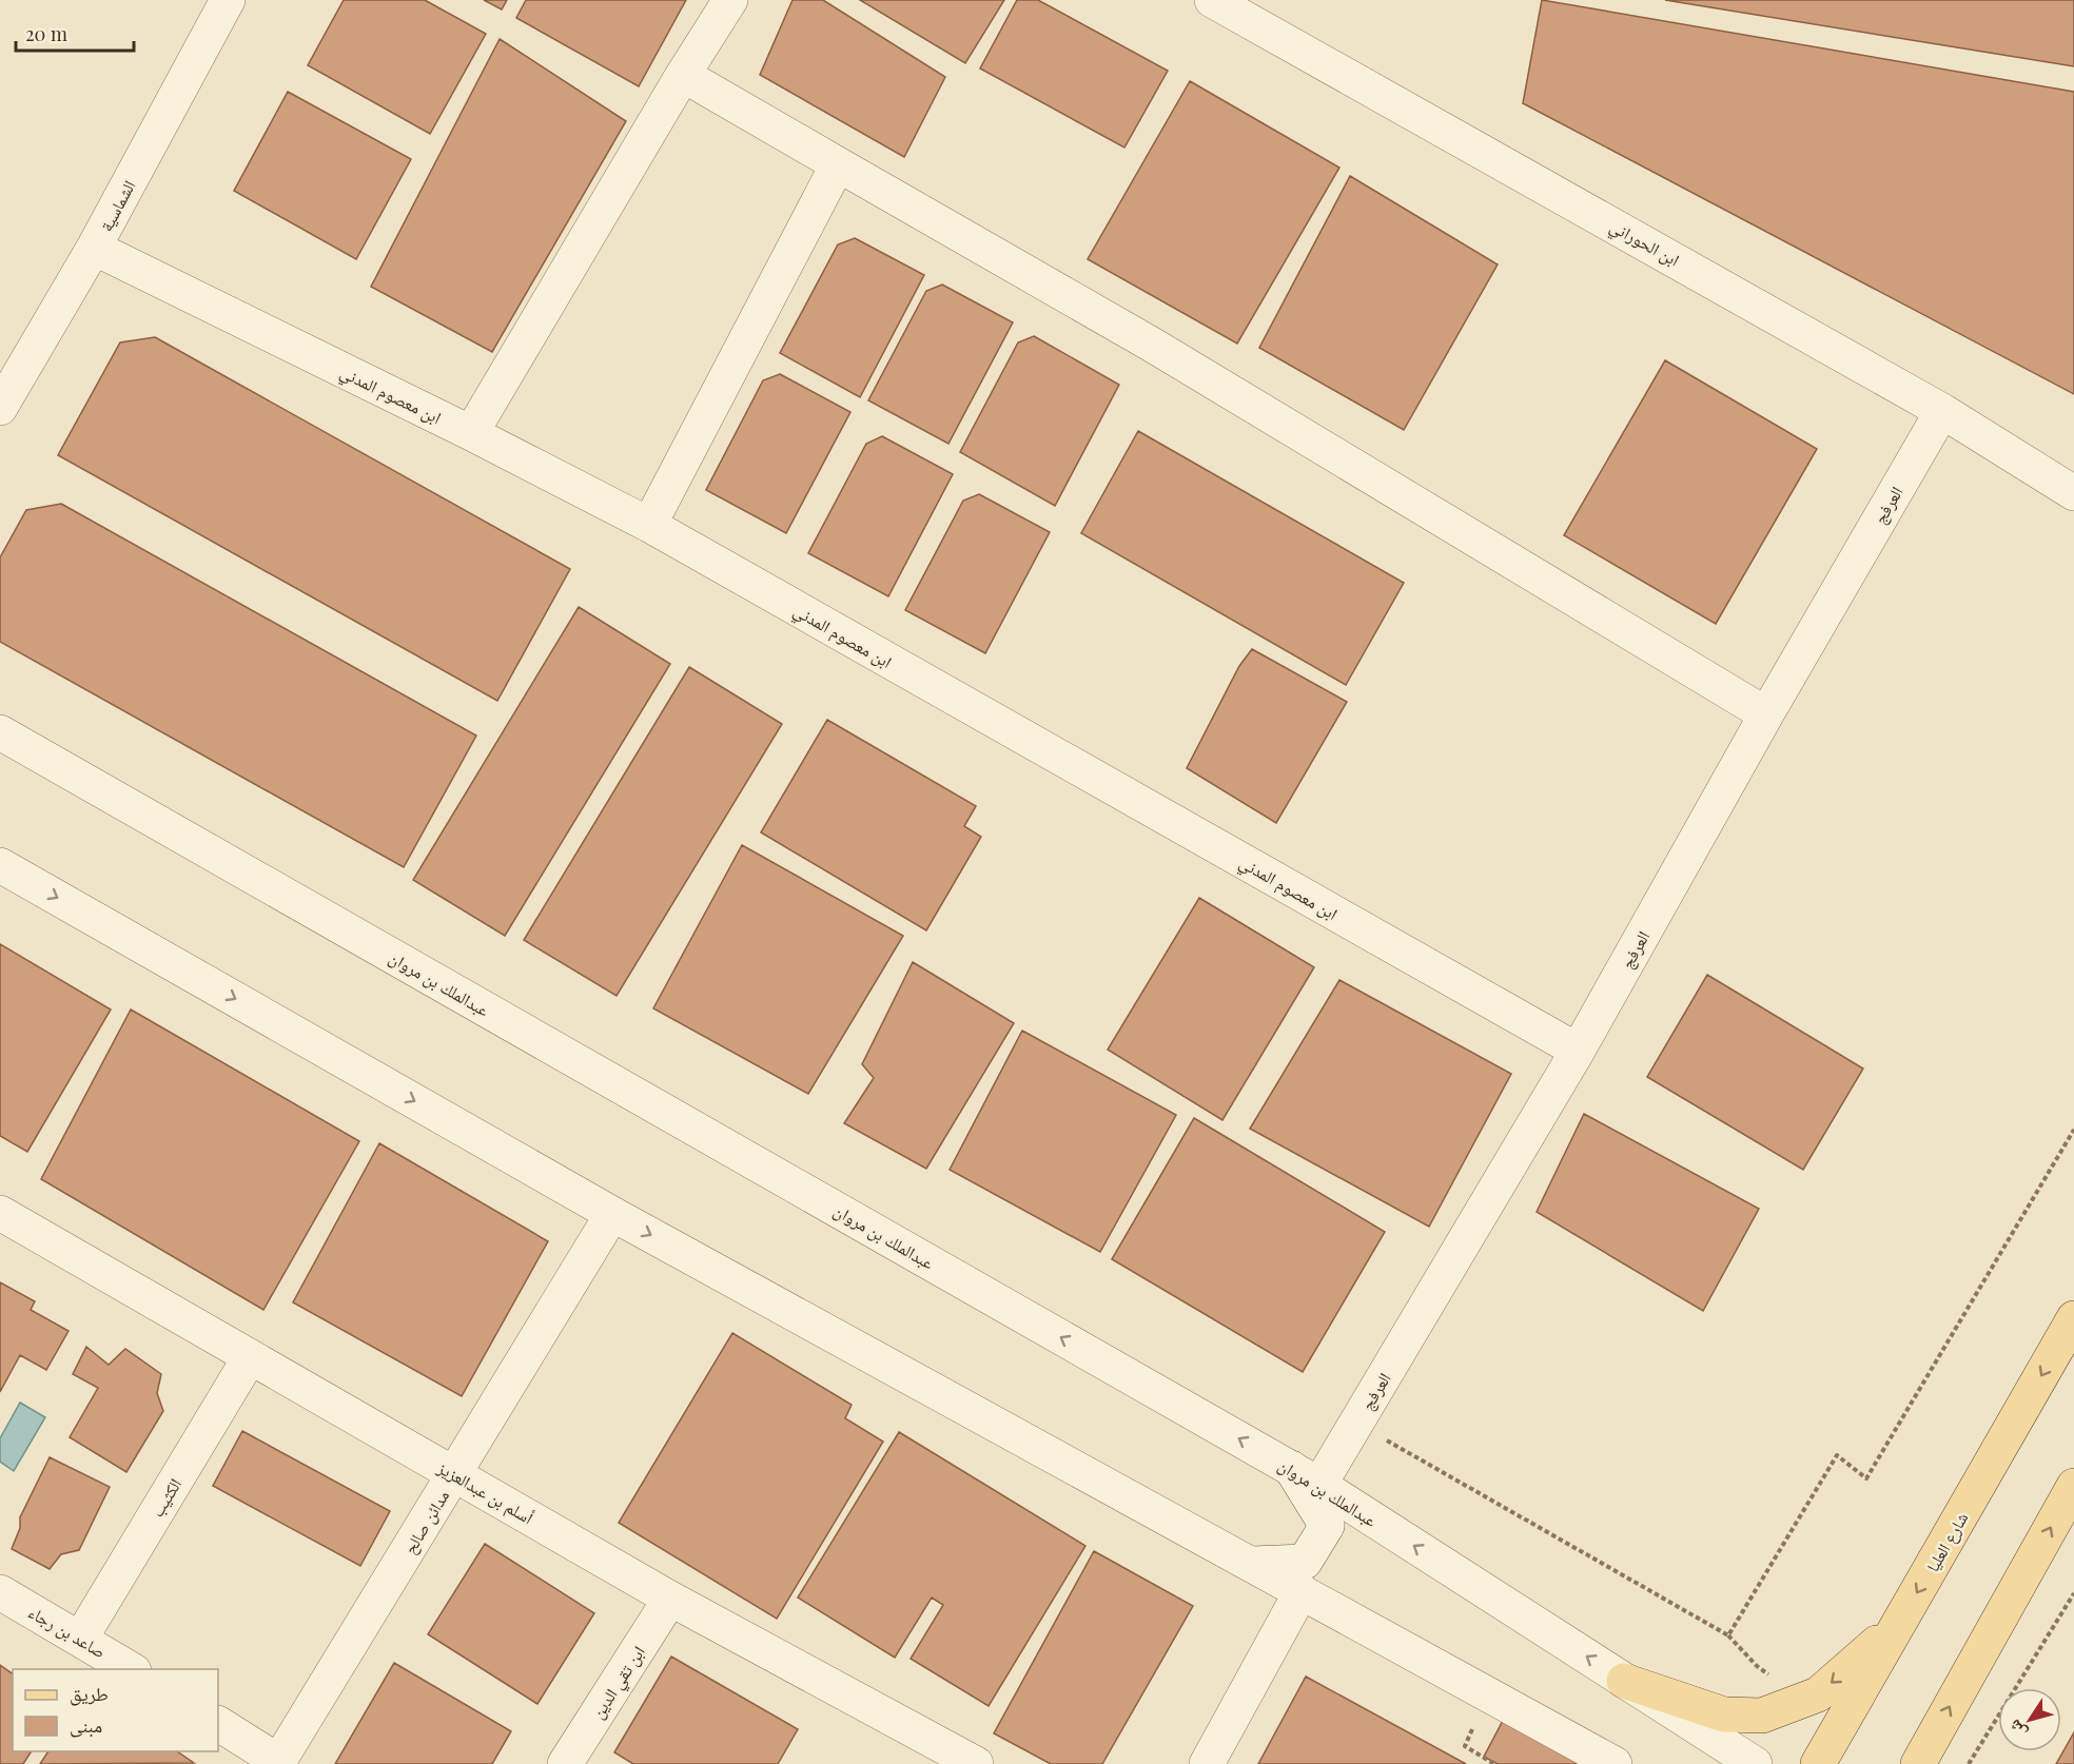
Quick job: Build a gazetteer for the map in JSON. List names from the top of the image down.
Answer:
{
  "streets": {
    "main road": ["شارع العليا"],
    "street": [
      "الشماسية",
      "ابن الحوراني",
      "ابن معصوم المدني",
      "العرفج",
      "عبدالملك بن مروان",
      "أسلم بن عبدالعزيز",
      "الكثيب",
      "مدائن صالح",
      "صاعد بن رجاء",
      "ابن تقي الدين"
    ]
  },
  "crossings": [
    ["الشماسية", "ابن معصوم المدني"],
    ["ابن الحوراني", "العرفج"],
    ["ابن معصوم المدني", "العرفج"],
    ["العرفج", "عبدالملك بن مروان"],
    ["أسلم بن عبدالعزيز", "الكثيب"],
    ["أسلم بن عبدالعزيز", "مدائن صالح"],
    ["أسلم بن عبدالعزيز", "ابن تقي الدين"],
    ["الكثيب", "صاعد بن رجاء"]
  ],
  "legend": ["طريق", "مبنى"],
  "scale_bar": "20 m",
  "north": "bottom left"
}
